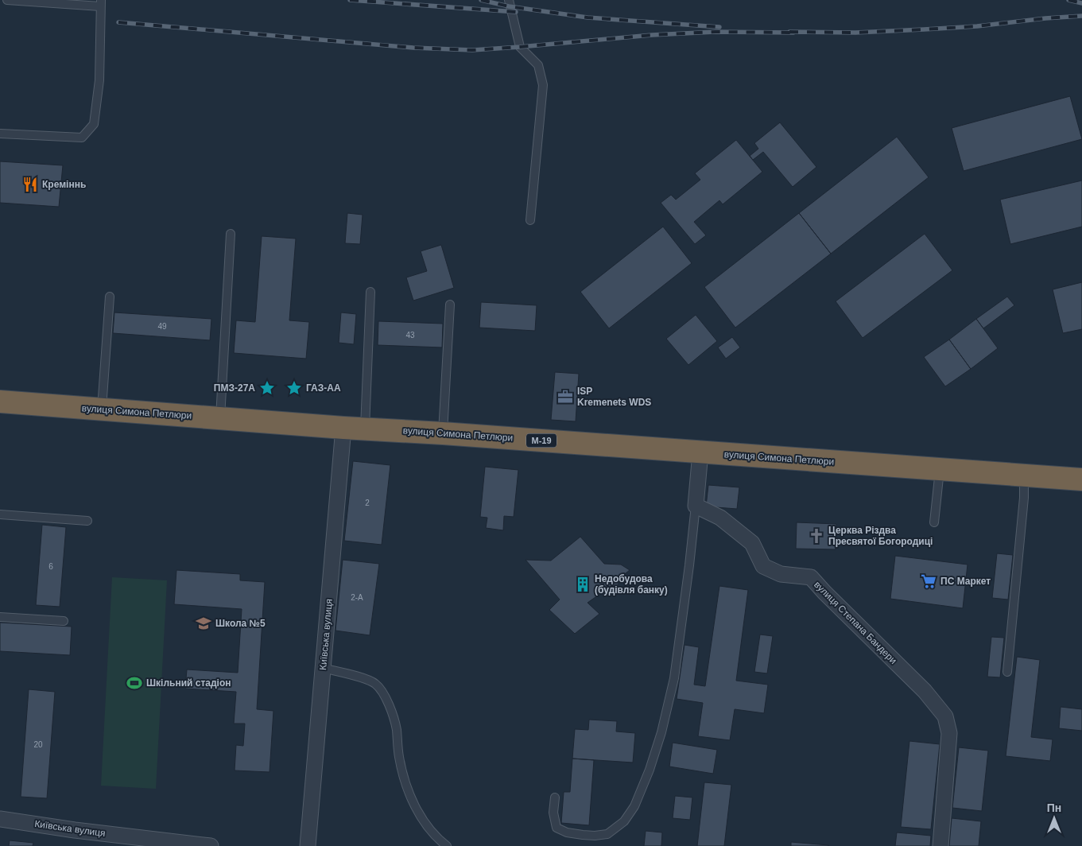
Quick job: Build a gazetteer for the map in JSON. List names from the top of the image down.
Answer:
{
  "streets": {
    "highway": ["вулиця Симона Петлюри", "М-19"],
    "street": ["вулиця Степана Бандери", "Київська вулиця"]
  },
  "crossings": [
    ["вулиця Симона Петлюри", "Київська вулиця"]
  ],
  "places": {
    "restaurant": ["Креміннь"],
    "place": ["ПМЗ-27А", "ГАЗ-АА"],
    "office": ["ISP Kremenets WDS"],
    "church": ["Церква Різдва Пресвятої Богородиці"],
    "supermarket": ["ПС Маркет"],
    "building": ["Недобудова (будівля банку)"],
    "school or university": ["Школа №5"],
    "sports": ["Шкільний стадіон"]
  },
  "house_numbers": [
    "49",
    "43",
    "2",
    "6",
    "2-А",
    "20"
  ],
  "north": "top"
}
